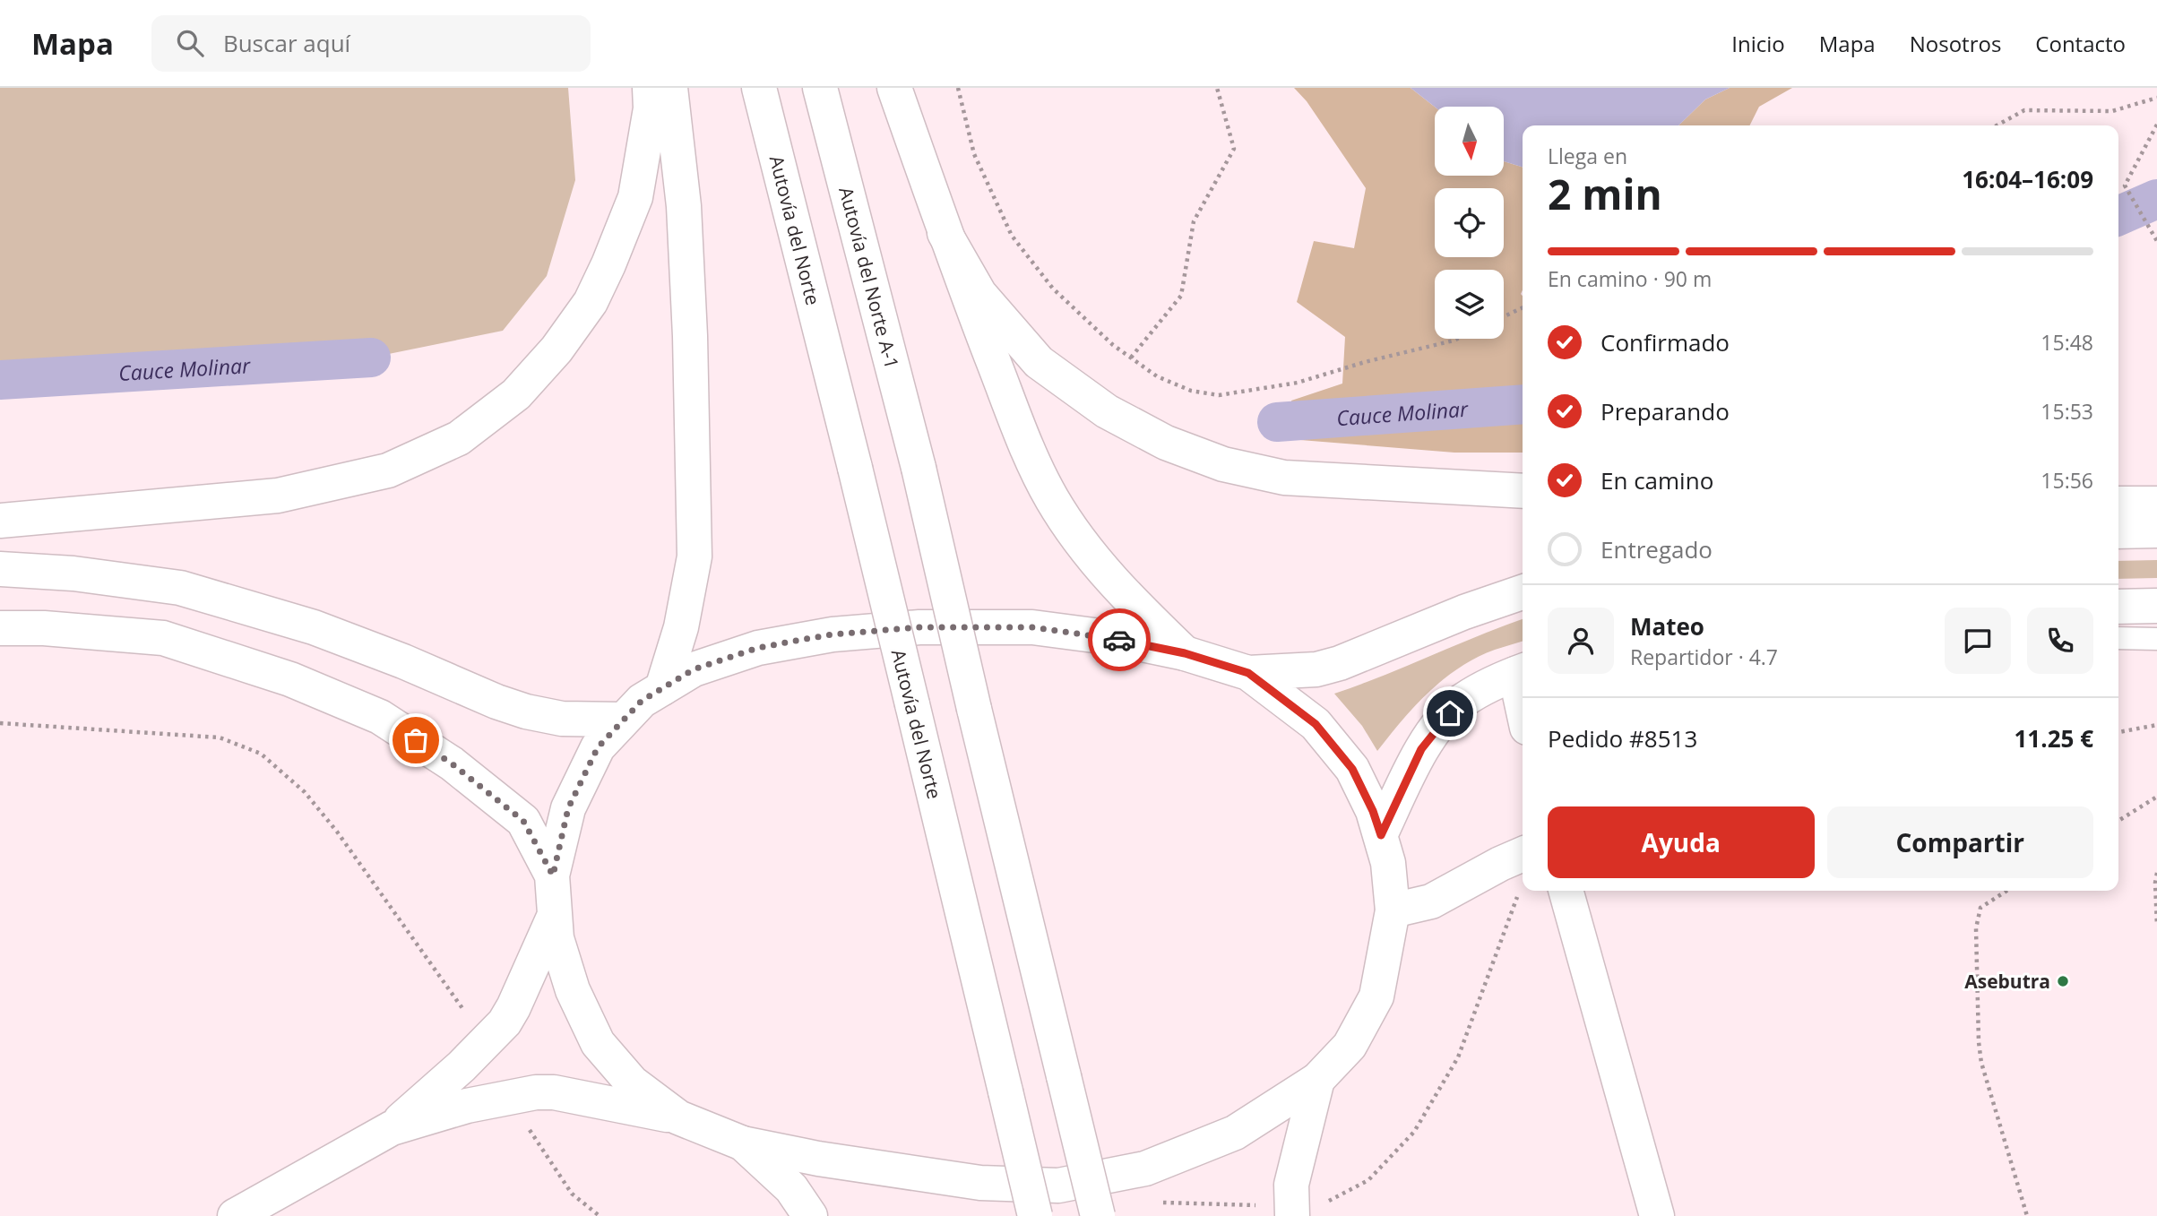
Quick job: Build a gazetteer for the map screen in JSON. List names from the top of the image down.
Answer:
{
  "streets": {
    "main road": ["Autovía del Norte", "Autovía del Norte A-1"]
  },
  "water": ["Cauce Molinar"],
  "places": ["Asebutra"],
  "north": "bottom",
  "page": {
    "header": "Mapa",
    "search": "Buscar aquí",
    "nav": [
      "Inicio",
      "Mapa",
      "Nosotros",
      "Contacto"
    ],
    "heading": ["2 min", "Llega en", "16:04–16:09"],
    "panel": [
      "Mateo",
      "Repartidor · 4.7",
      "Pedido #8513",
      "11.25 €"
    ],
    "bar": "En camino · 90 m",
    "list": [
      ["Confirmado", "15:48"],
      ["Preparando", "15:53"],
      ["En camino", "15:56"],
      "Entregado"
    ],
    "buttons": ["Ayuda", "Compartir"]
  }
}
